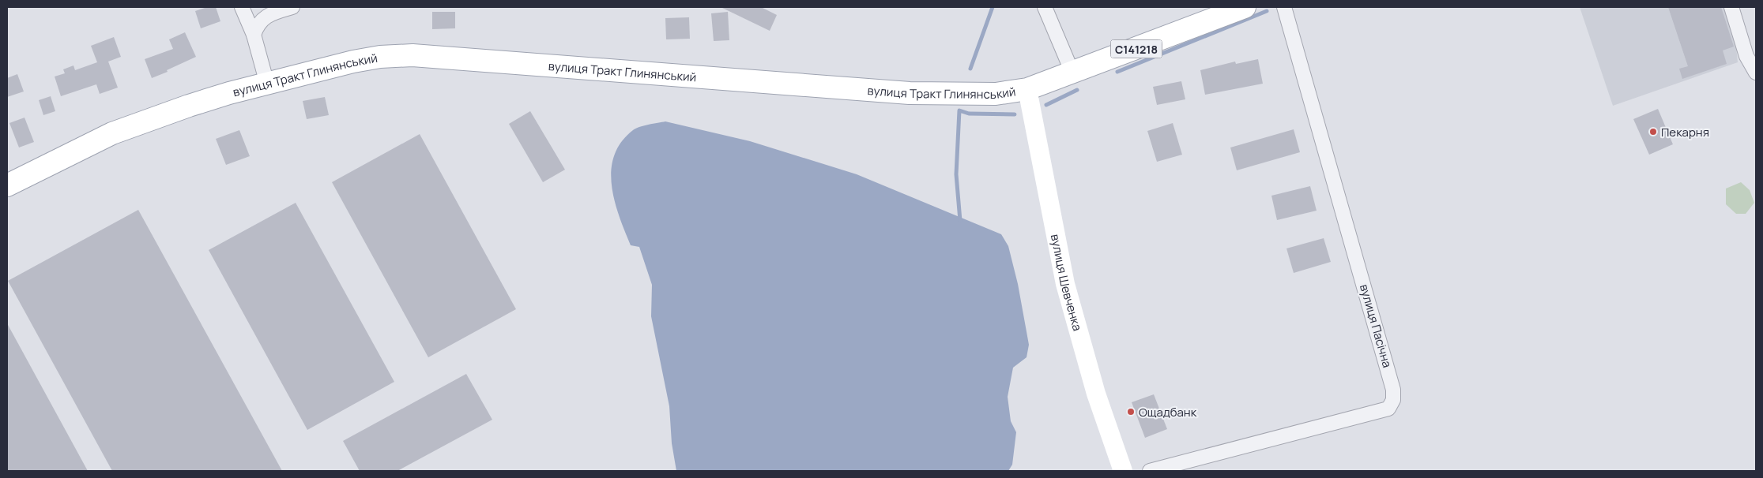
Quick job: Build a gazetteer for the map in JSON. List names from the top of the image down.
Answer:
{
  "streets": {
    "main road": ["С141218", "вулиця Тракт Глинянський", "вулиця Шевченка"],
    "street": ["вулиця Пасічна"]
  },
  "crossings": [
    ["вулиця Тракт Глинянський", "вулиця Шевченка"]
  ],
  "places": ["Пекарня", "Ощадбанк"]
}
